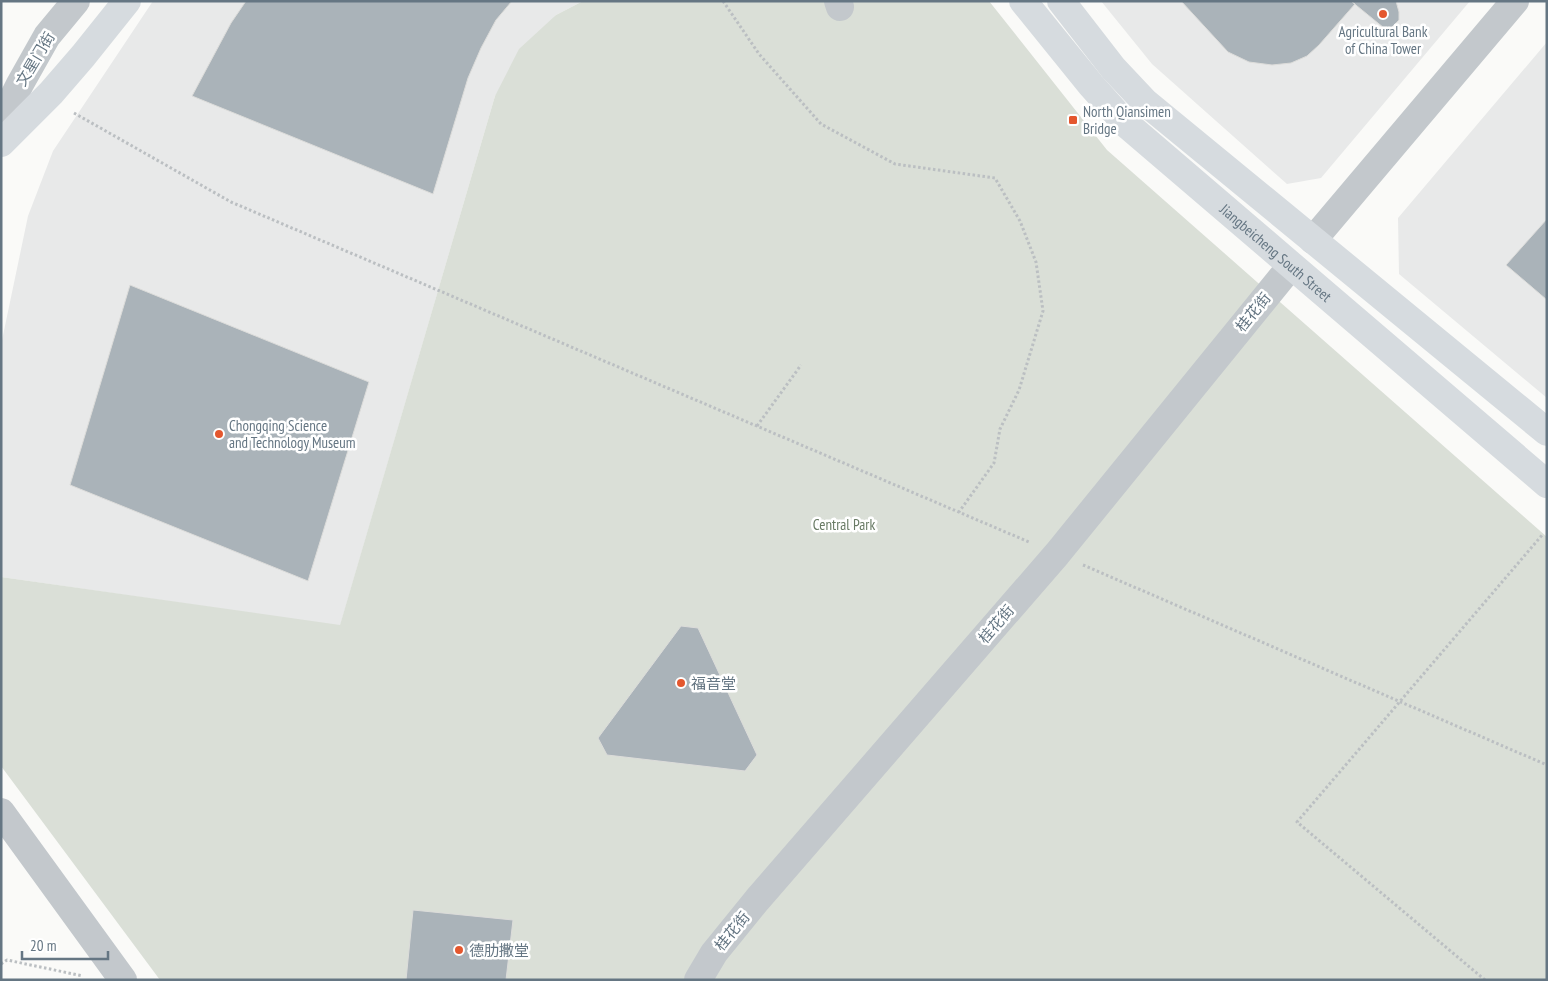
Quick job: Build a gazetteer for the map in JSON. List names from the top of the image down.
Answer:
{
  "streets": {
    "main road": ["Jiangbeicheng South Street"],
    "street": ["文星门街", "桂花街"]
  },
  "crossings": [
    ["Jiangbeicheng South Street", "桂花街"]
  ],
  "parks": ["Central Park"],
  "places": {
    "other": [
      "Agricultural Bank of China Tower",
      "Chongqing Science and Technology Museum",
      "福音堂",
      "德肋撒堂"
    ],
    "transit": ["North Qiansimen Bridge"]
  },
  "scale_bar": "20 m"
}
